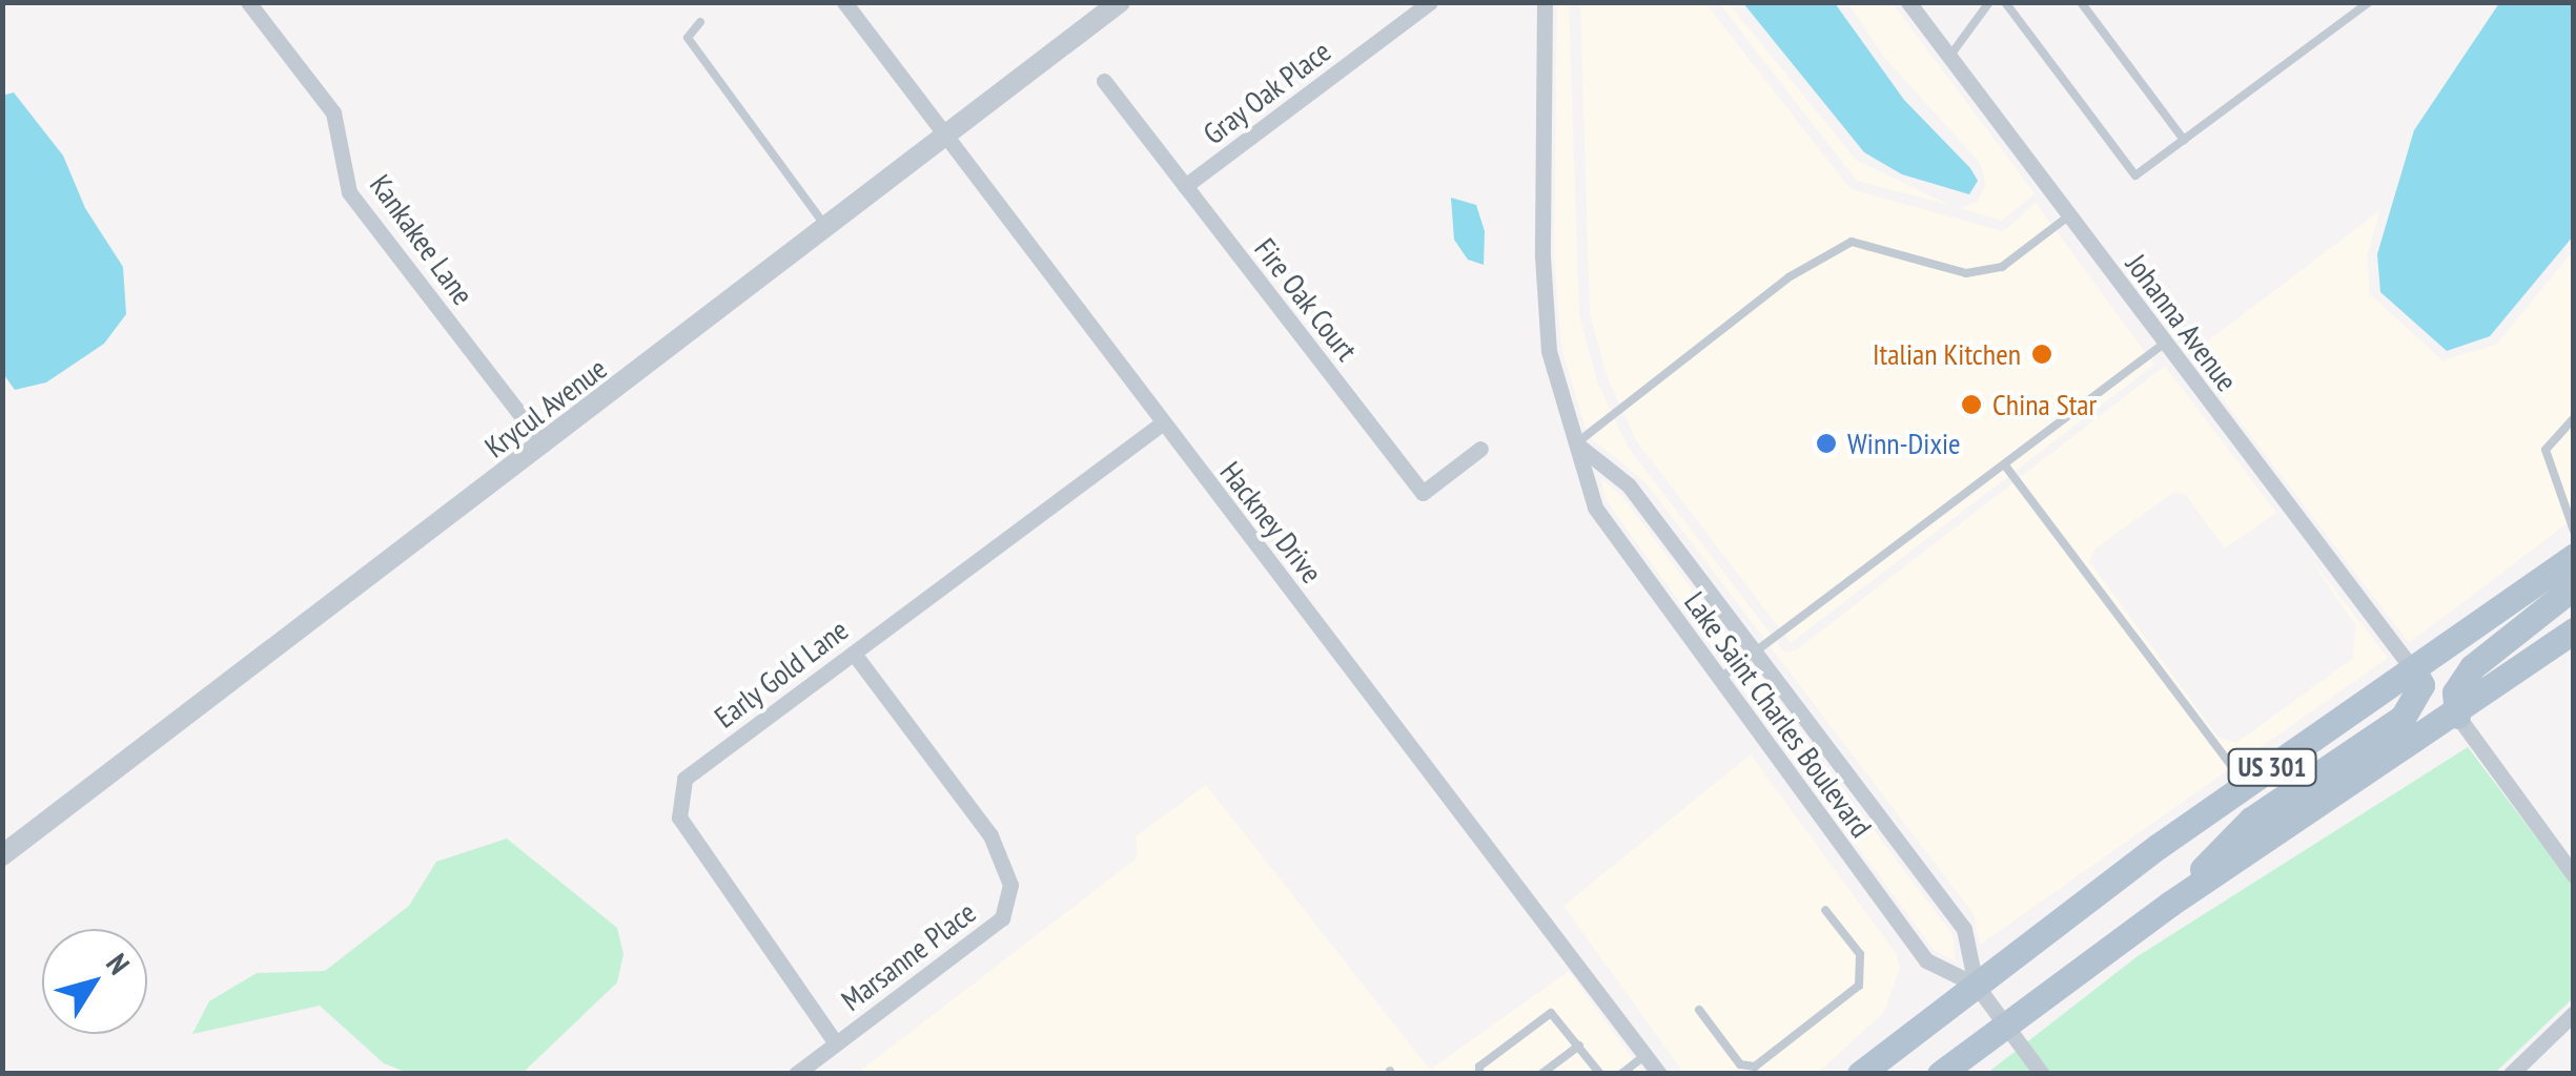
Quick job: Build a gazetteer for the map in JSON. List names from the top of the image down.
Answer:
{
  "streets": {
    "main road": ["US 301"],
    "street": [
      "Gray Oak Place",
      "Kankakee Lane",
      "Fire Oak Court",
      "Johanna Avenue",
      "Krycul Avenue",
      "Hackney Drive",
      "Early Gold Lane",
      "Lake Saint Charles Boulevard",
      "Marsanne Place"
    ]
  },
  "crossings": [
    ["Gray Oak Place", "Fire Oak Court"],
    ["Kankakee Lane", "Krycul Avenue"],
    ["Johanna Avenue", "US 301"],
    ["Krycul Avenue", "Hackney Drive"],
    ["Hackney Drive", "Early Gold Lane"],
    ["Early Gold Lane", "Marsanne Place"],
    ["Lake Saint Charles Boulevard", "US 301"]
  ],
  "places": ["Italian Kitchen", "China Star", "Winn-Dixie"],
  "north": "top right"
}
